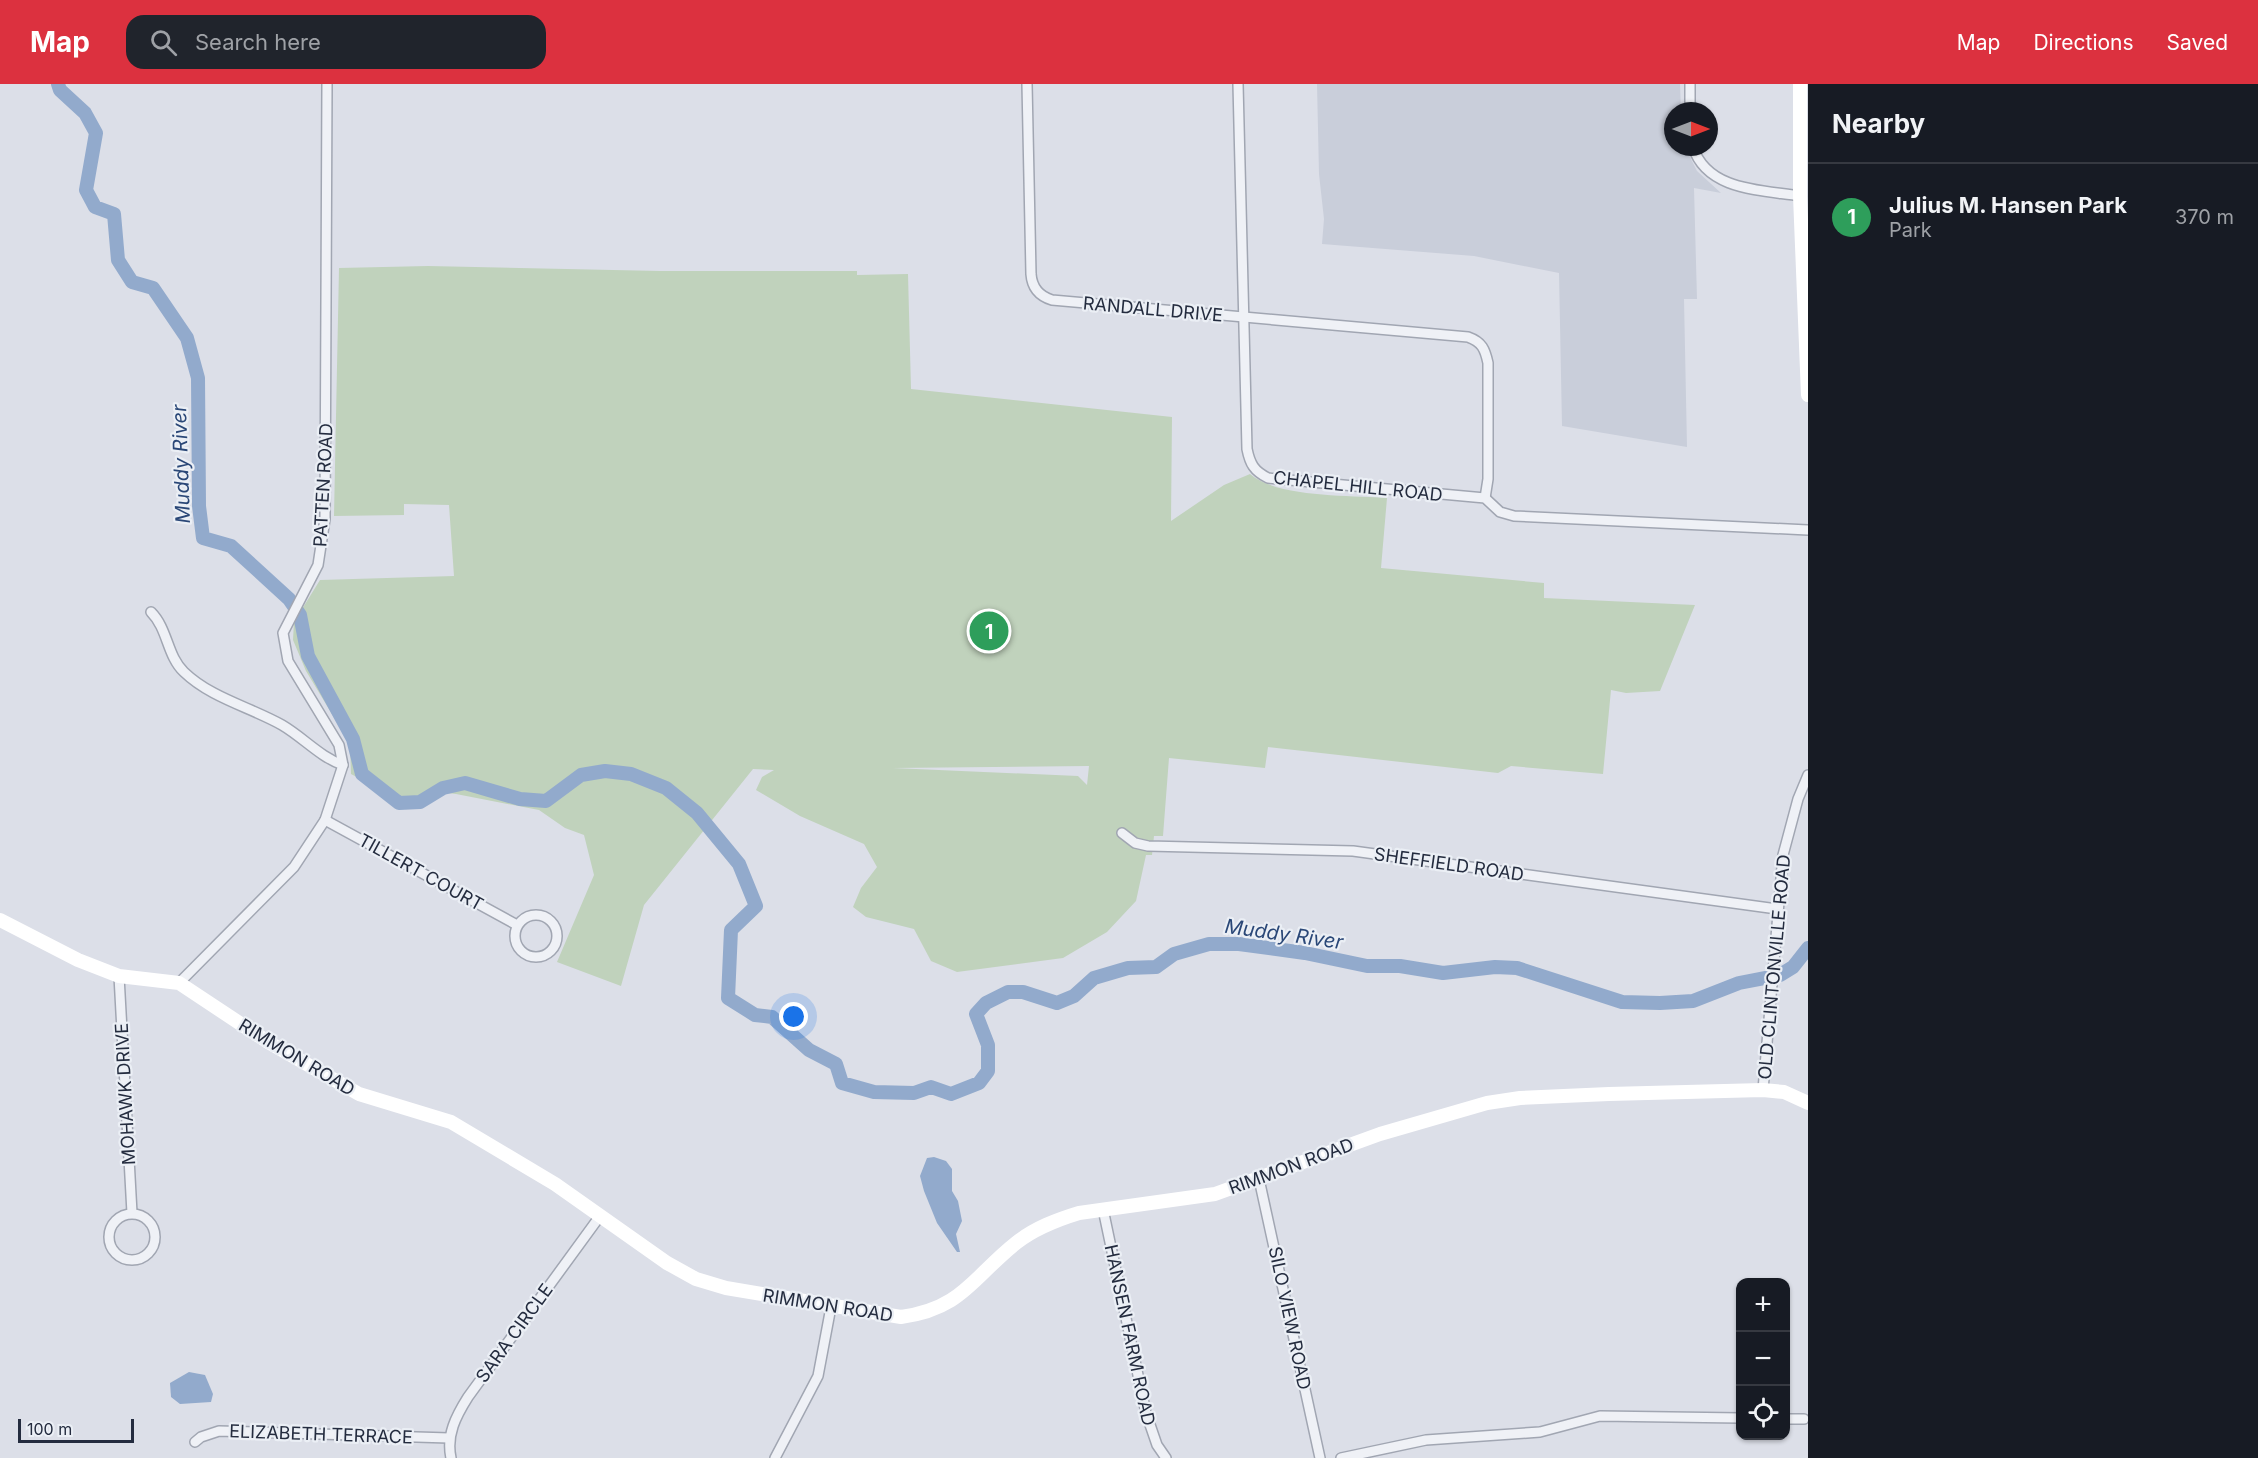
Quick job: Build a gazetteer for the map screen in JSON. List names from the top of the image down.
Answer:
{
  "streets": {
    "street": [
      "RANDALL DRIVE",
      "PATTEN ROAD",
      "CHAPEL HILL ROAD",
      "SHEFFIELD ROAD",
      "TILLERT COURT",
      "OLD CLINTONVILLE ROAD",
      "RIMMON ROAD",
      "MOHAWK DRIVE",
      "SILO VIEW ROAD",
      "SARA CIRCLE",
      "HANSEN FARM ROAD",
      "ELIZABETH TERRACE"
    ]
  },
  "crossings": [
    ["RANDALL DRIVE", "CHAPEL HILL ROAD"],
    ["SHEFFIELD ROAD", "OLD CLINTONVILLE ROAD"],
    ["OLD CLINTONVILLE ROAD", "RIMMON ROAD"],
    ["RIMMON ROAD", "MOHAWK DRIVE"],
    ["RIMMON ROAD", "SILO VIEW ROAD"],
    ["RIMMON ROAD", "SARA CIRCLE"],
    ["RIMMON ROAD", "HANSEN FARM ROAD"],
    ["SARA CIRCLE", "ELIZABETH TERRACE"]
  ],
  "water": ["Muddy River"],
  "scale_bar": "100 m",
  "north": "right",
  "page": {
    "header": "Map",
    "search": "Search here",
    "nav": ["Map", "Directions", "Saved"],
    "heading": "Nearby",
    "list": [
      {
        "mark": "1",
        "name": "Julius M. Hansen Park",
        "note": "Park",
        "value": "370 m"
      }
    ],
    "pins": "1",
    "map_buttons": ["+", "−"],
    "scale": "100 m"
  }
}
